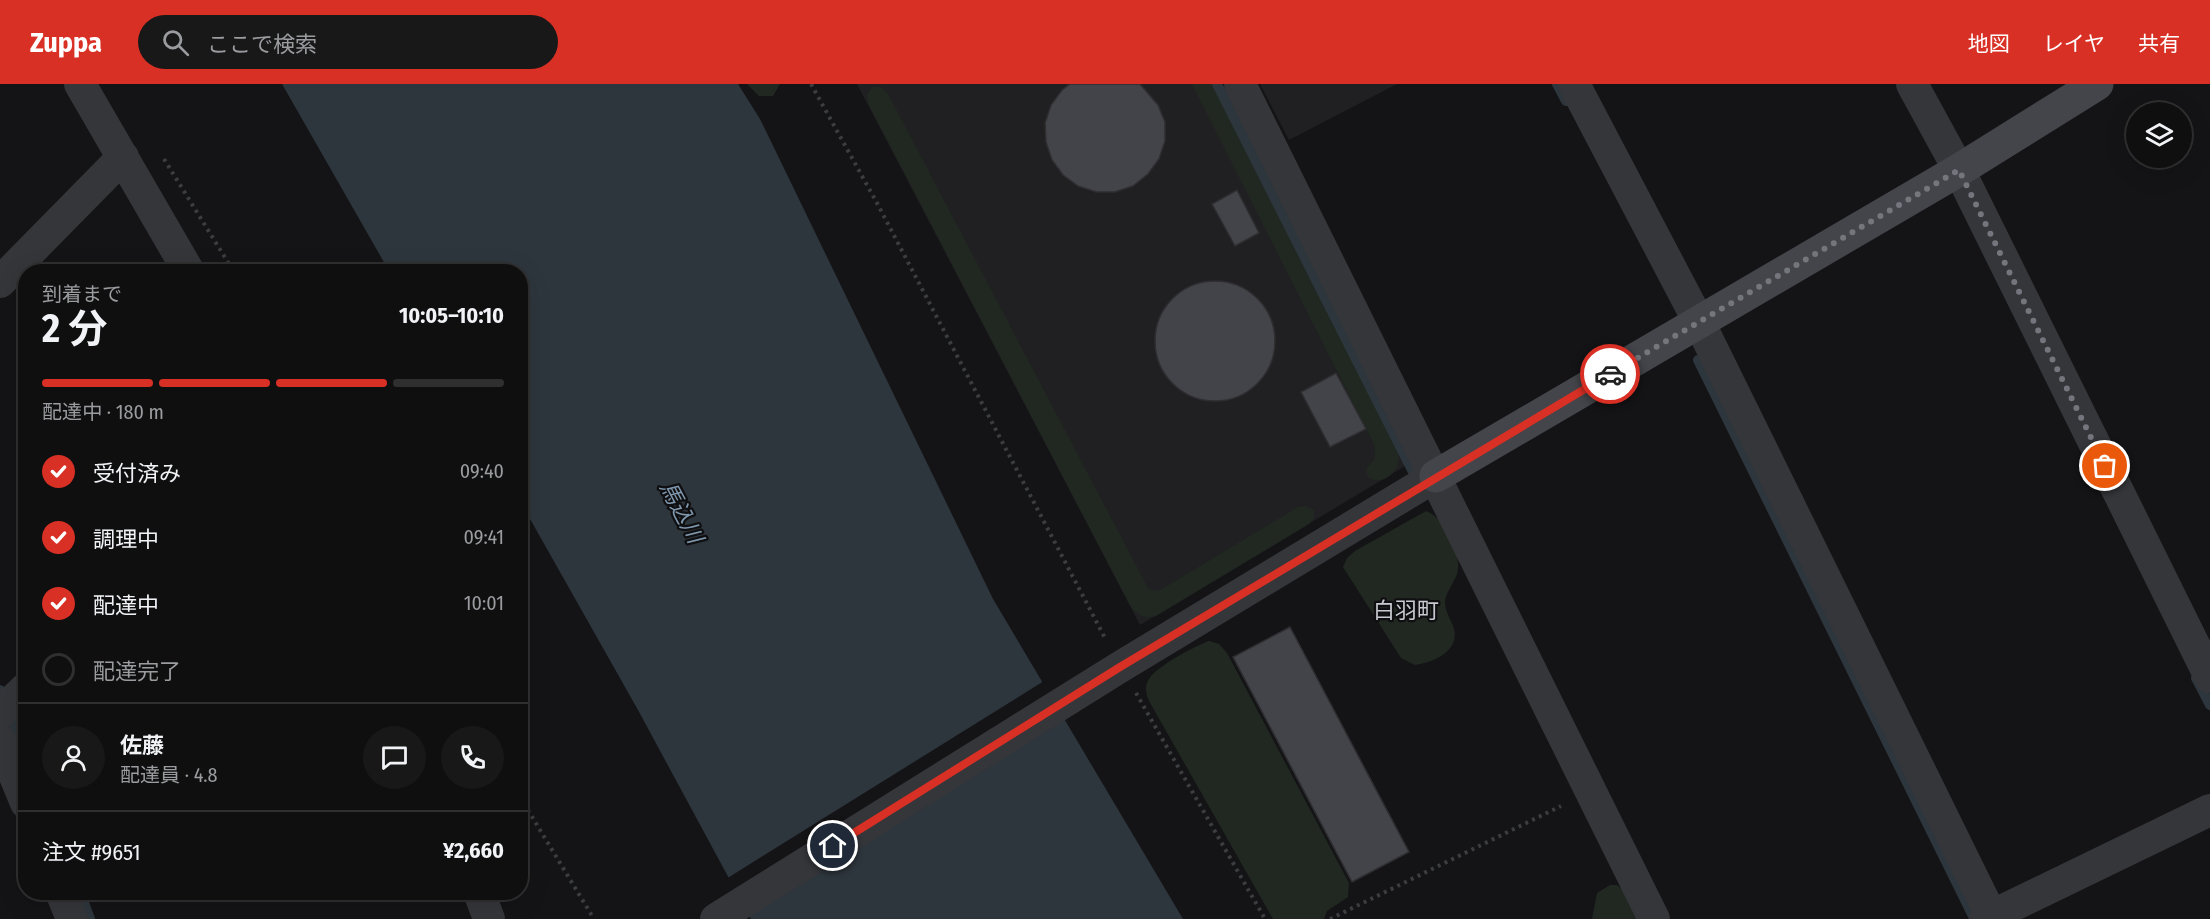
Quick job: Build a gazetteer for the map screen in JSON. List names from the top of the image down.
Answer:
{
  "districts": ["白羽町"],
  "water": ["馬込川"],
  "page": {
    "header": "Zuppa",
    "search": "ここで検索",
    "nav": ["地図", "レイヤ", "共有"],
    "heading": ["2 分", "到着まで", "10:05–10:10"],
    "panel": [
      "佐藤",
      "配達員 · 4.8",
      "注文 #9651",
      "¥2,660"
    ],
    "bar": "配達中 · 180 m",
    "list": [
      ["受付済み", "09:40"],
      ["調理中", "09:41"],
      ["配達中", "10:01"],
      "配達完了"
    ]
  }
}
